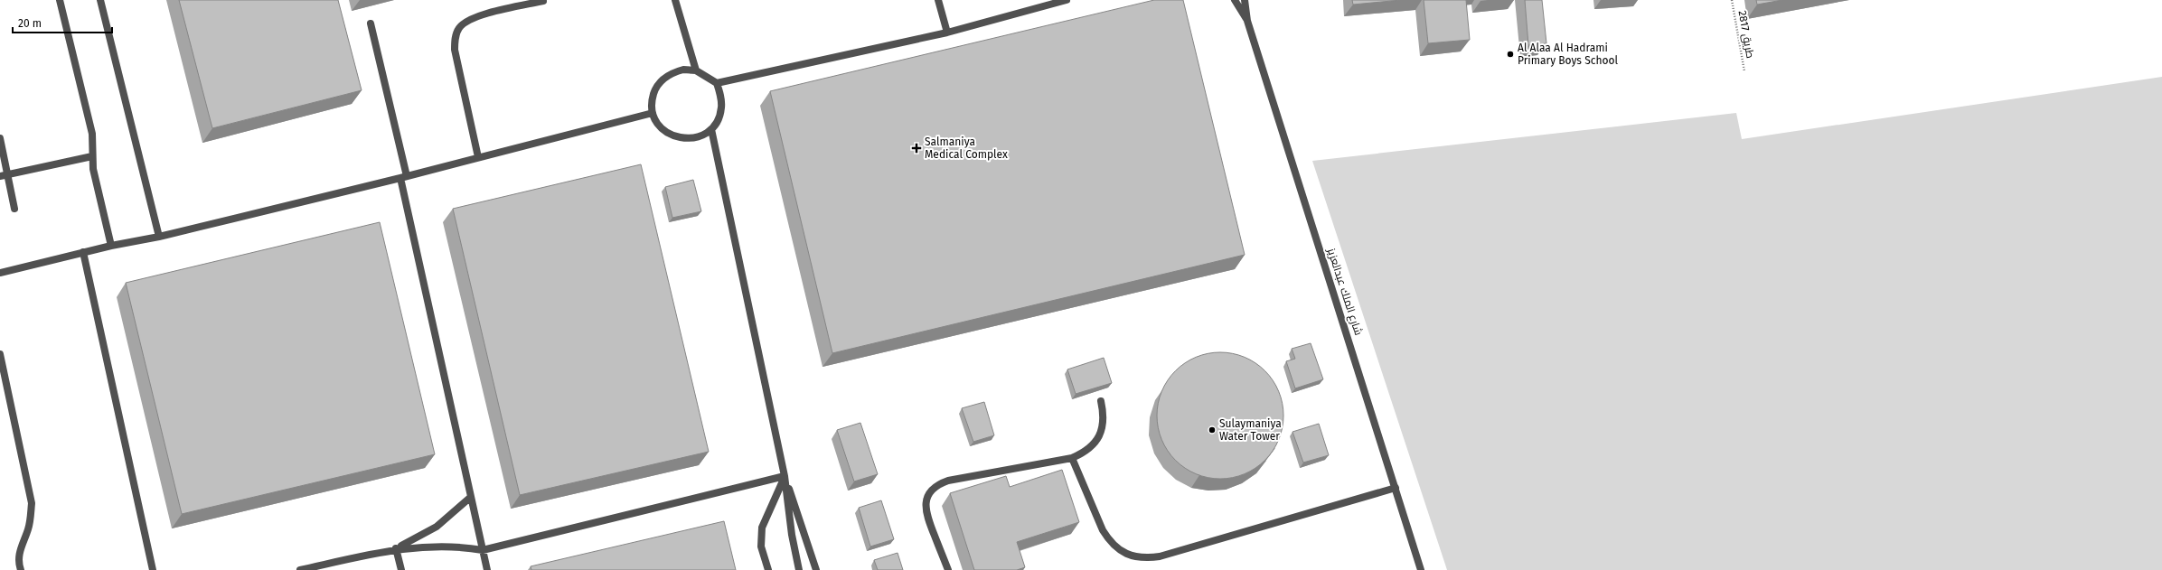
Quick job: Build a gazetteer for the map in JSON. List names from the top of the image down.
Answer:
{
  "streets": {
    "street": ["شارع الملك عبدالعزيز"],
    "path": ["طريق 2817"]
  },
  "places": {
    "other": ["Al Alaa Al Hadrami Primary Boys School", "Sulaymaniya Water Tower"],
    "health": ["Salmaniya Medical Complex"]
  },
  "scale_bar": "20 m"
}
